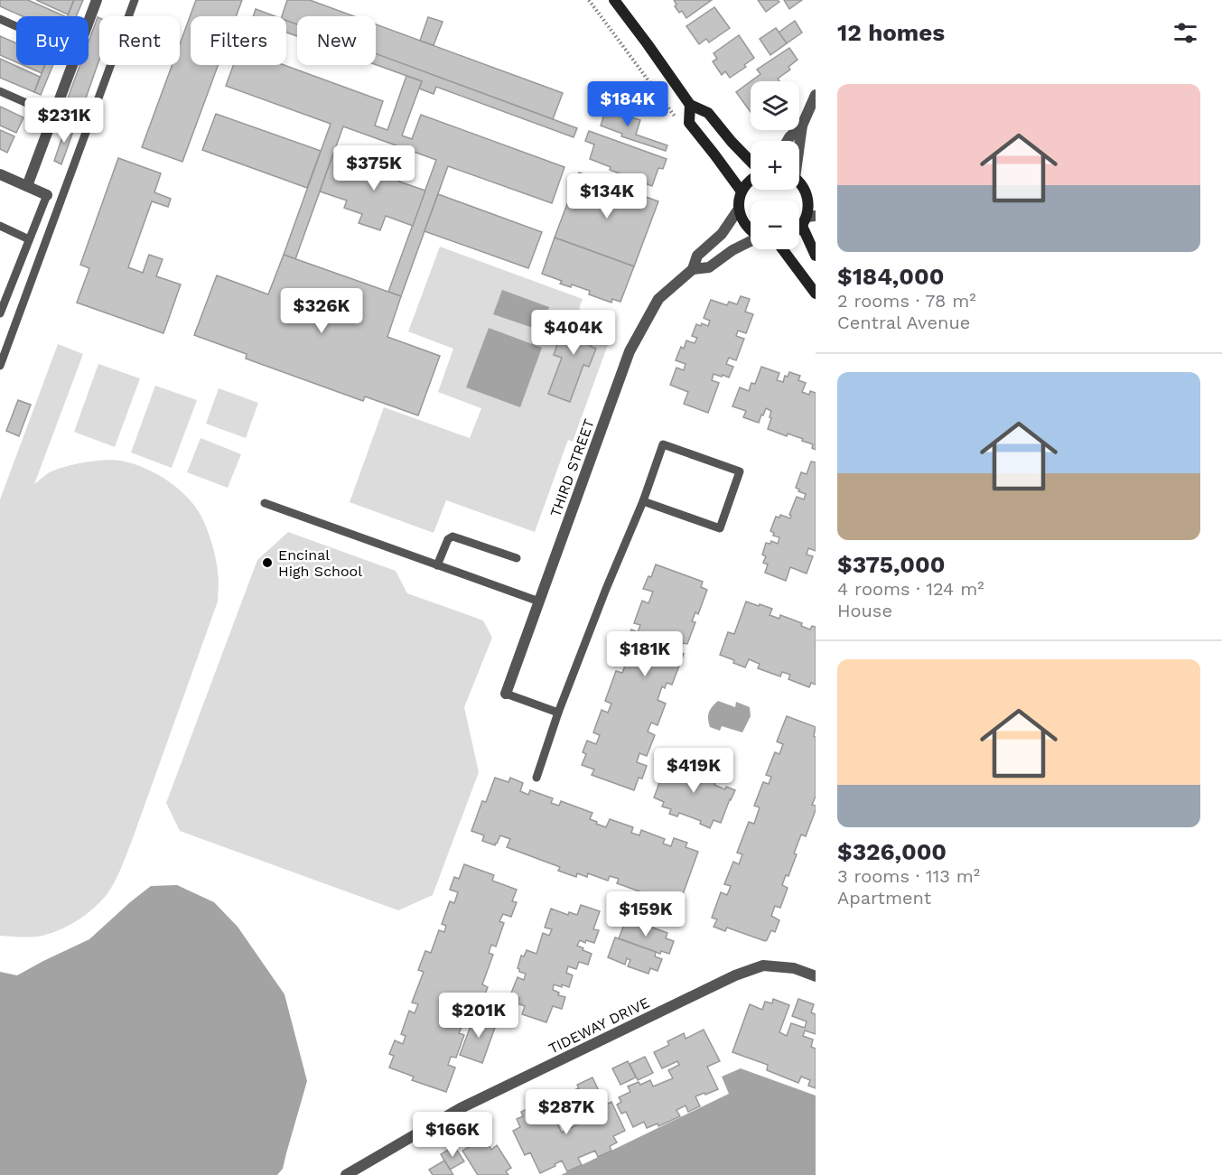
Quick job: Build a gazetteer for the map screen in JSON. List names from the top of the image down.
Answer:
{
  "streets": {
    "street": ["THIRD STREET", "TIDEWAY DRIVE"]
  },
  "places": ["Encinal High School"],
  "page": {
    "heading": "12 homes",
    "chip": [
      "Buy",
      "Rent",
      "Filters",
      "New"
    ],
    "list": [
      {
        "name": "$184,000",
        "note": "2 rooms · 78 m² · Central Avenue"
      },
      {
        "name": "$375,000",
        "note": "4 rooms · 124 m² · House"
      },
      {
        "name": "$326,000",
        "note": "3 rooms · 113 m² · Apartment"
      }
    ],
    "map_buttons": ["+", "−"],
    "price": [
      "$184K",
      "$231K",
      "$375K",
      "$134K",
      "$326K",
      "$404K",
      "$181K",
      "$419K",
      "$159K",
      "$201K",
      "$287K",
      "$166K"
    ]
  }
}
